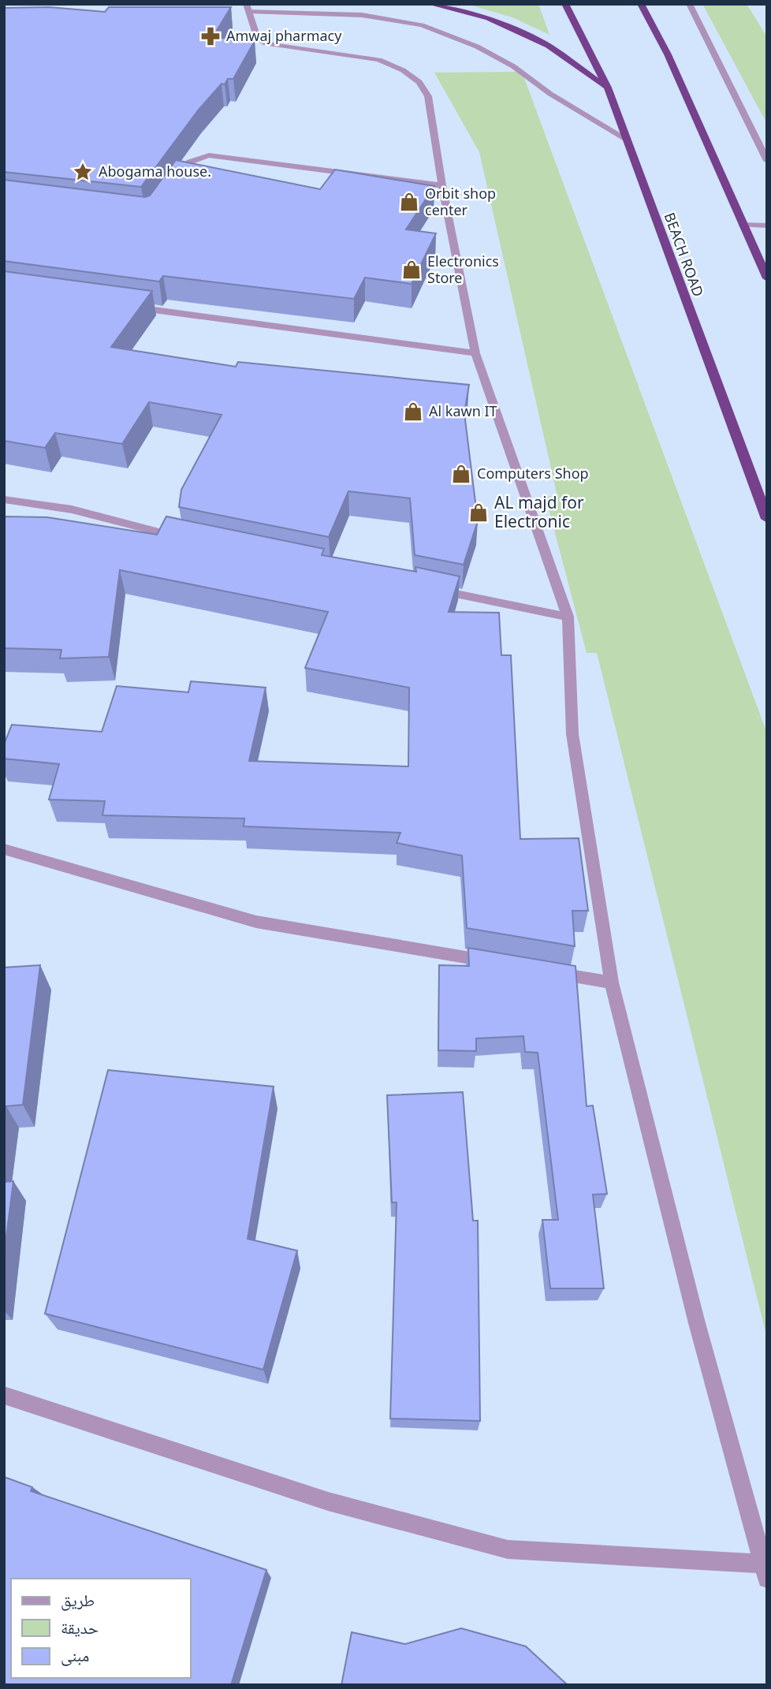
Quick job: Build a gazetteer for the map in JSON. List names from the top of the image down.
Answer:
{
  "streets": {
    "highway": ["BEACH ROAD"]
  },
  "places": {
    "pharmacy": ["Amwaj pharmacy"],
    "place": ["Abogama house."],
    "shop": [
      "Orbit shop center",
      "Electronics Store",
      "Al kawn IT",
      "Computers Shop",
      "AL majd for Electronic"
    ]
  },
  "legend": ["طريق", "حديقة", "مبنى"]
}
